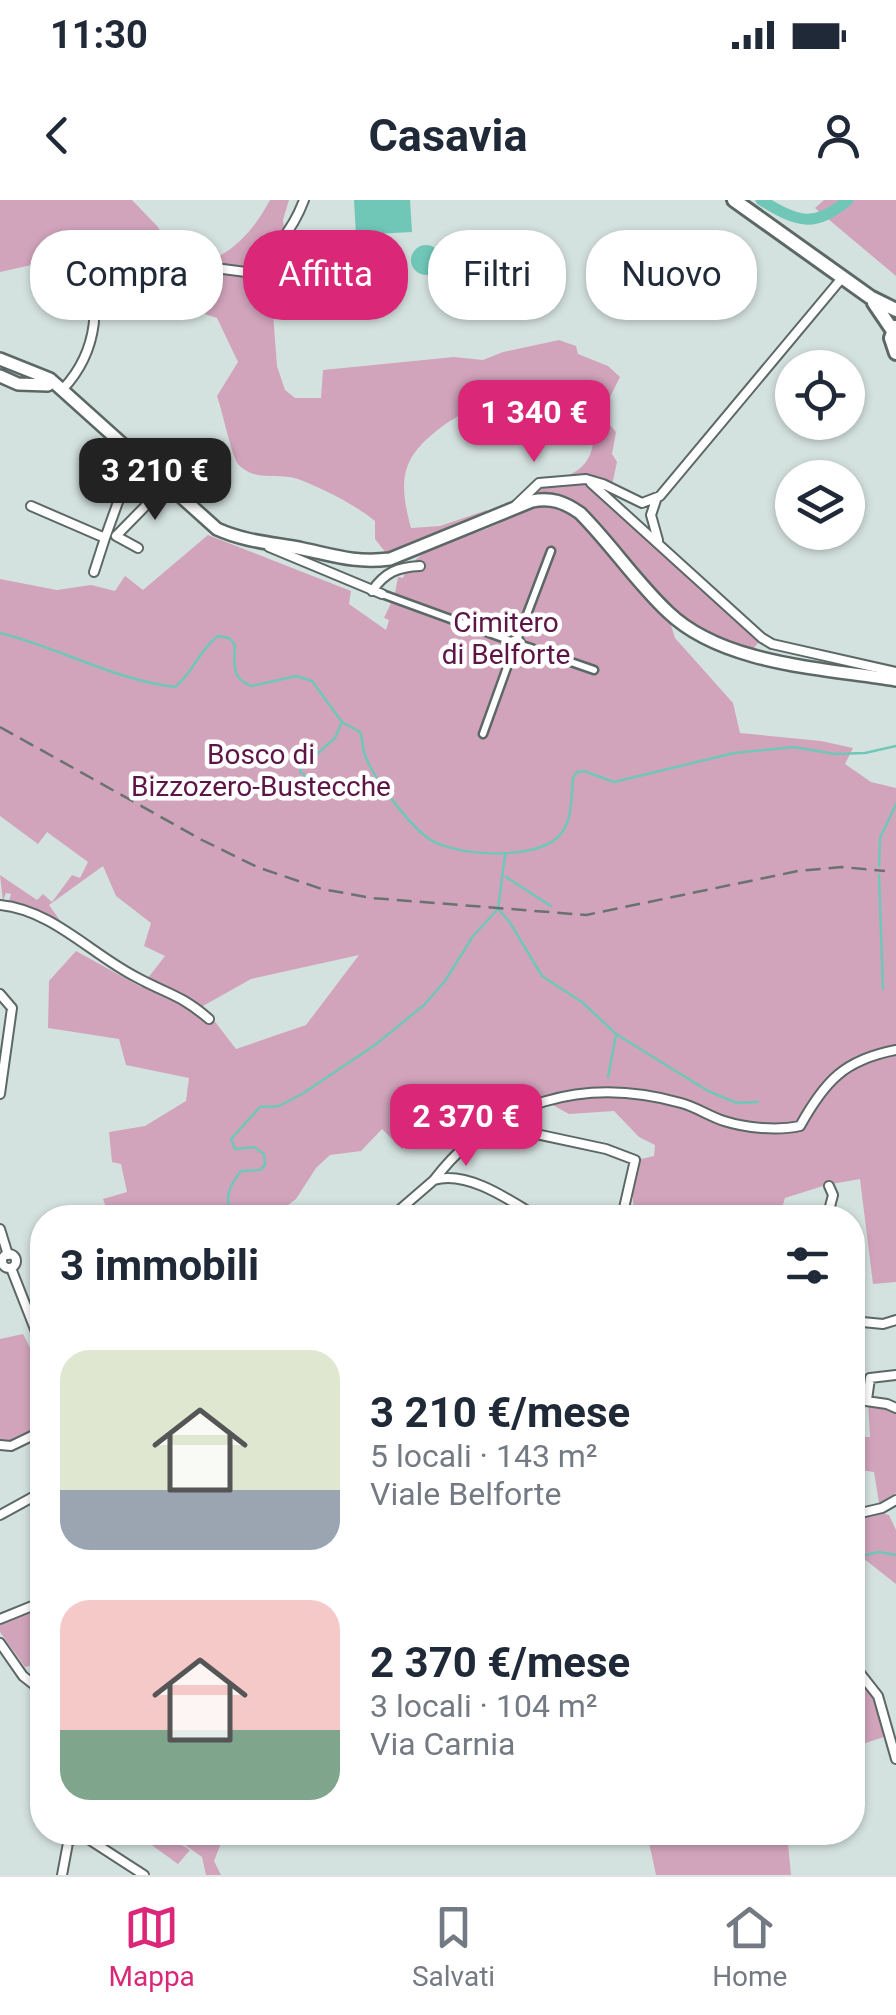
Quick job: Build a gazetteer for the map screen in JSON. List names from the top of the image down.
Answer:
{
  "parks": ["Cimitero di Belforte", "Bosco di Bizzozero-Bustecche"],
  "page": {
    "status": "11:30",
    "header": "Casavia",
    "chip": [
      "Compra",
      "Affitta",
      "Filtri",
      "Nuovo"
    ],
    "price": ["1 340 €", "3 210 €", "2 370 €"],
    "heading": "3 immobili",
    "list": [
      {
        "name": "3 210 €/mese",
        "note": "5 locali · 143 m² · Viale Belforte"
      },
      {
        "name": "2 370 €/mese",
        "note": "3 locali · 104 m² · Via Carnia"
      }
    ],
    "tabs": ["Mappa", "Salvati", "Home"]
  }
}
